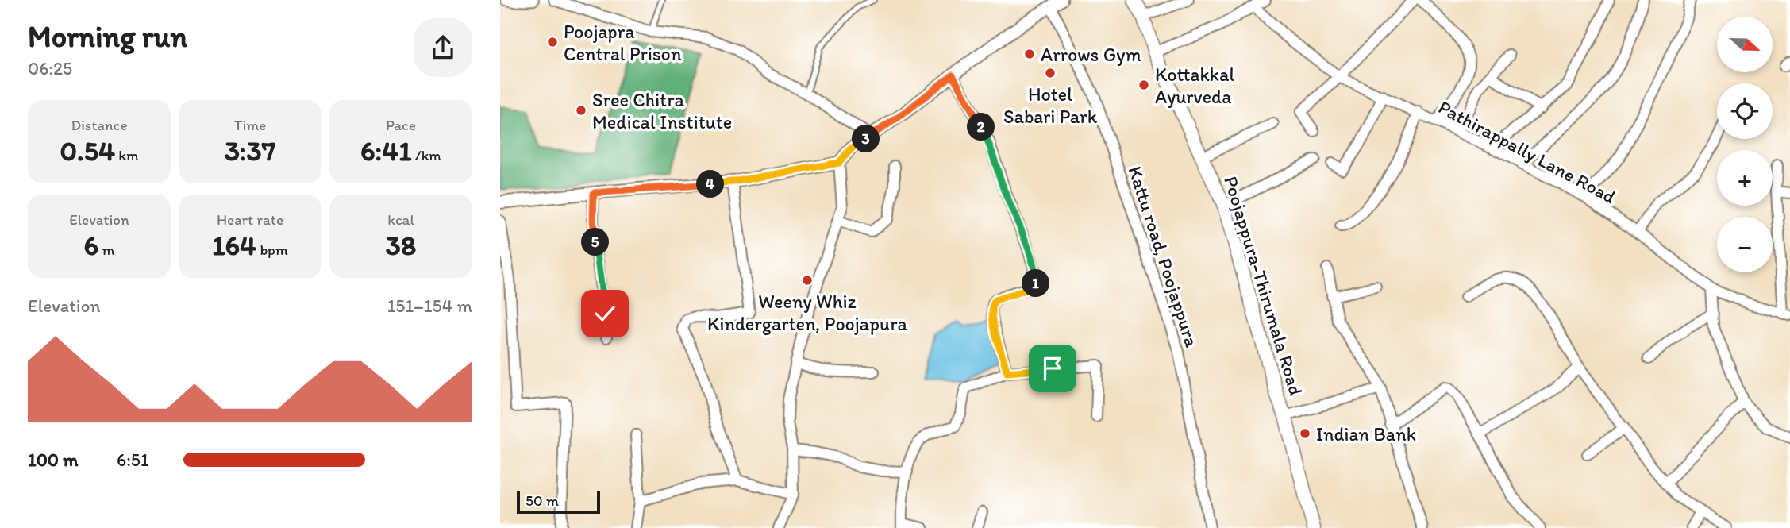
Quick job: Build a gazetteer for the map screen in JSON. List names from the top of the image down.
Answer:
{
  "streets": {
    "main road": ["Poojappura-Thirumala Road"],
    "street": ["Pathirappally Lane Road", "Kattu road, Poojappura"]
  },
  "places": [
    "Poojapra Central Prison",
    "Arrows Gym",
    "Hotel Sabari Park",
    "Kottakkal Ayurveda",
    "Sree Chitra Medical Institute",
    "Weeny Whiz Kindergarten, Poojapura",
    "Indian Bank"
  ],
  "scale_bar": "50 m",
  "north": "right",
  "page": {
    "heading": ["Morning run", "06:25"],
    "map_buttons": ["+", "−"],
    "stats": [
      ["Distance", "0.54 km"],
      ["Time", "3:37"],
      ["Pace", "6:41 /km"],
      ["Elevation", "6 m"],
      ["Heart rate", "164 bpm"],
      ["kcal", "38"]
    ],
    "pins": [
      "2",
      "3",
      "4",
      "5",
      "1"
    ],
    "chart": ["Elevation", "151–154 m"],
    "list": [
      {
        "name": "100 m",
        "note": "6:51"
      }
    ],
    "scale": "50 m"
  }
}
